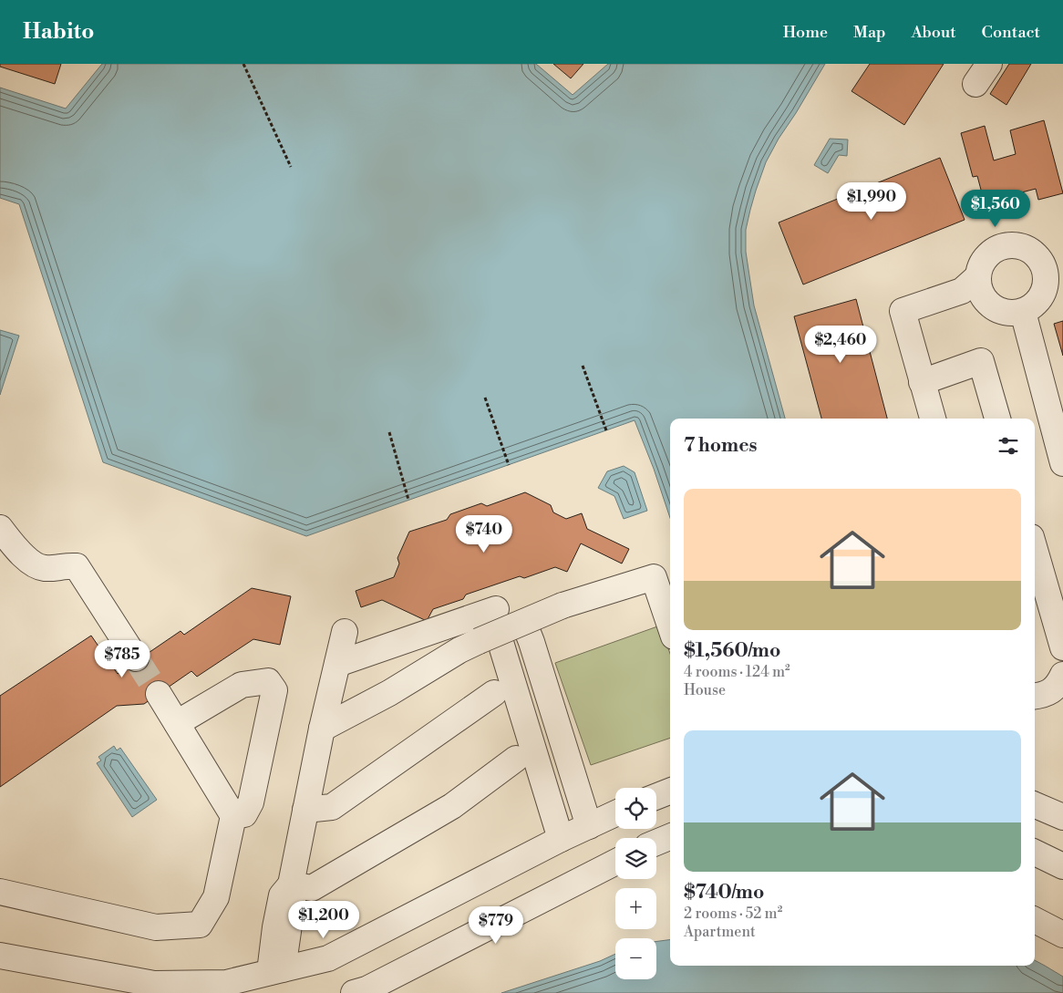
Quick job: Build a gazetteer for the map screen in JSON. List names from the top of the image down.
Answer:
{
  "page": {
    "header": "Habito",
    "nav": [
      "Home",
      "Map",
      "About",
      "Contact"
    ],
    "price": [
      "$1,990",
      "$1,560",
      "$2,460",
      "$740",
      "$785",
      "$1,200",
      "$779"
    ],
    "heading": "7 homes",
    "list": [
      {
        "name": "$1,560/mo",
        "note": "4 rooms · 124 m² · House"
      },
      {
        "name": "$740/mo",
        "note": "2 rooms · 52 m² · Apartment"
      }
    ],
    "map_buttons": ["+", "−"]
  }
}
